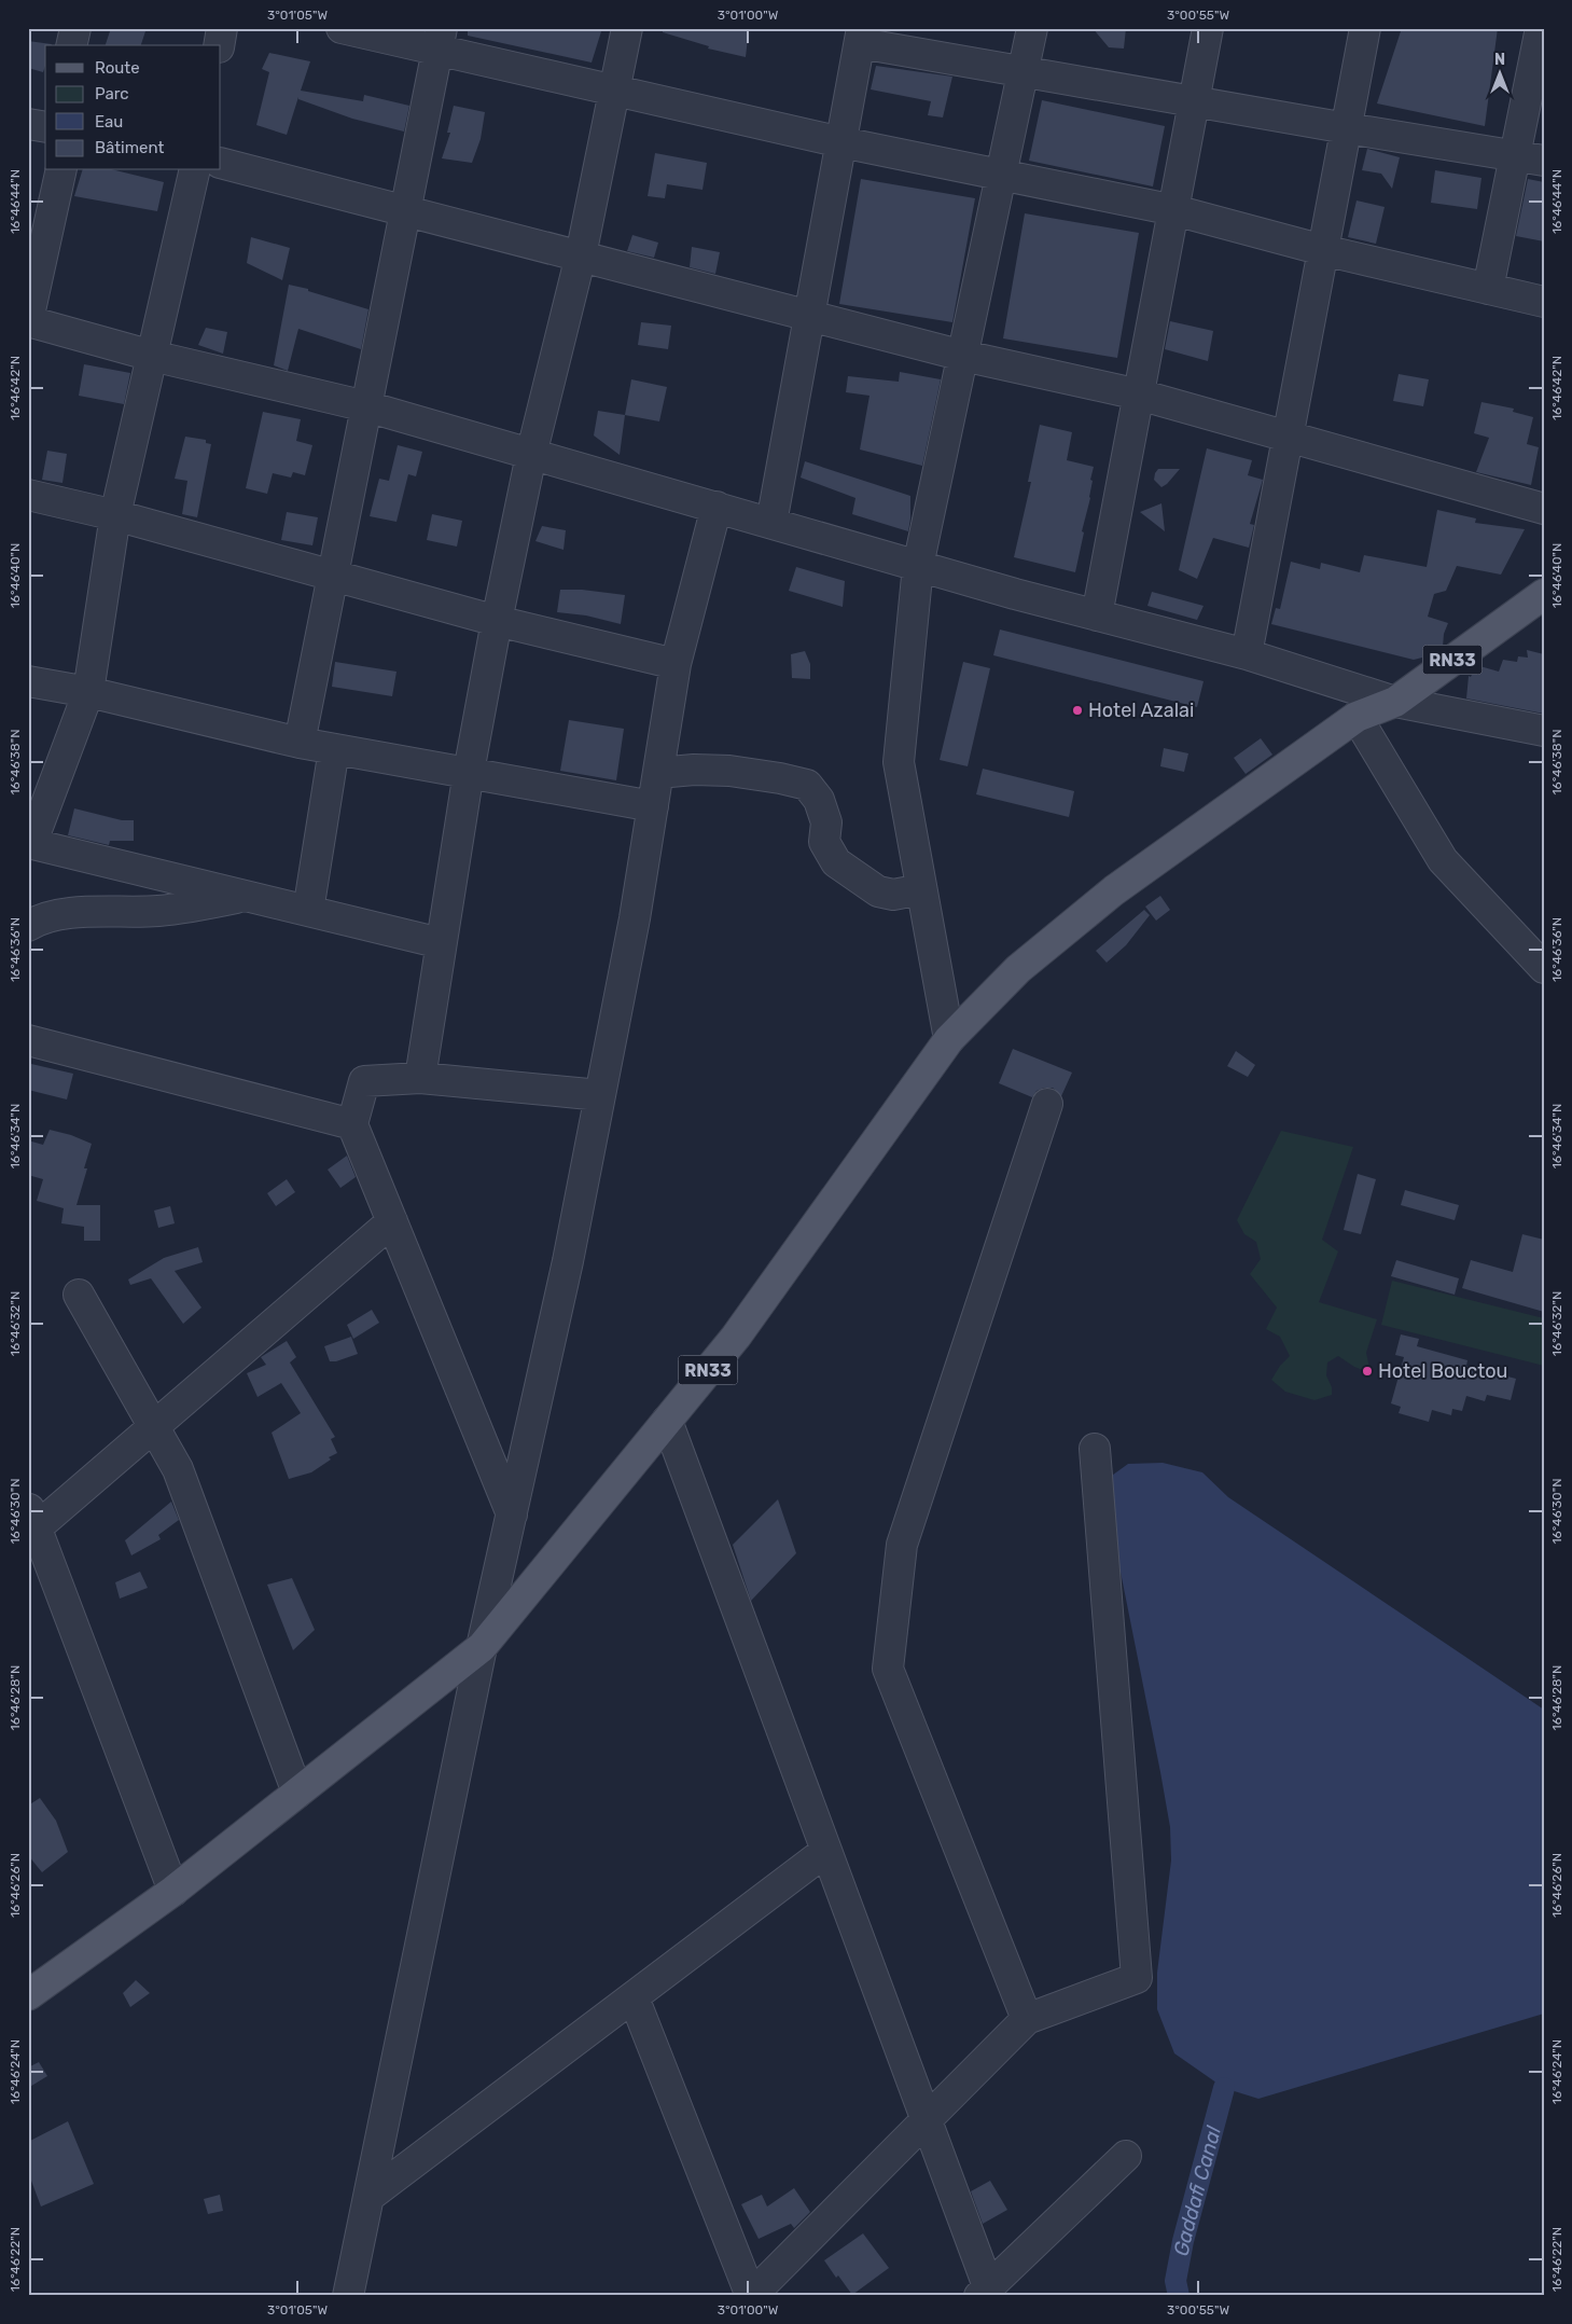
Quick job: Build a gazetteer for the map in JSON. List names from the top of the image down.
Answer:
{
  "streets": {
    "main road": ["RN33"]
  },
  "water": ["Gaddafi Canal"],
  "places": ["Hotel Azalai", "Hotel Bouctou"],
  "legend": [
    "Route",
    "Parc",
    "Eau",
    "Bâtiment"
  ],
  "north": "top",
  "coordinates": [
    "3°01'05\"W",
    "3°01'00\"W",
    "3°00'55\"W",
    "16°46'44\"N",
    "16°46'42\"N",
    "16°46'40\"N",
    "16°46'38\"N",
    "16°46'36\"N",
    "16°46'34\"N",
    "16°46'32\"N",
    "16°46'30\"N",
    "16°46'28\"N",
    "16°46'26\"N",
    "16°46'24\"N",
    "16°46'22\"N"
  ]
}
